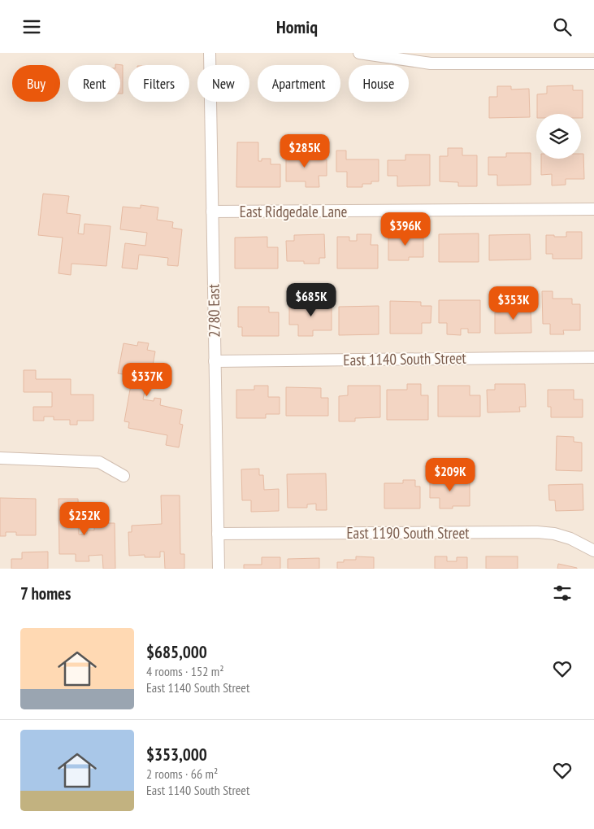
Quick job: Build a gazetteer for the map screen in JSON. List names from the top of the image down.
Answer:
{
  "streets": {
    "street": [
      "East Ridgedale Lane",
      "2780 East",
      "East 1140 South Street",
      "East 1190 South Street"
    ]
  },
  "crossings": [
    ["East Ridgedale Lane", "2780 East"],
    ["2780 East", "East 1140 South Street"],
    ["2780 East", "East 1190 South Street"]
  ],
  "page": {
    "header": "Homiq",
    "chip": [
      "Buy",
      "Rent",
      "Filters",
      "New",
      "Apartment",
      "House"
    ],
    "price": [
      "$285K",
      "$396K",
      "$685K",
      "$353K",
      "$337K",
      "$209K",
      "$252K"
    ],
    "heading": "7 homes",
    "list": [
      {
        "name": "$685,000",
        "note": "4 rooms · 152 m² · East 1140 South Street"
      },
      {
        "name": "$353,000",
        "note": "2 rooms · 66 m² · East 1140 South Street"
      }
    ]
  }
}
